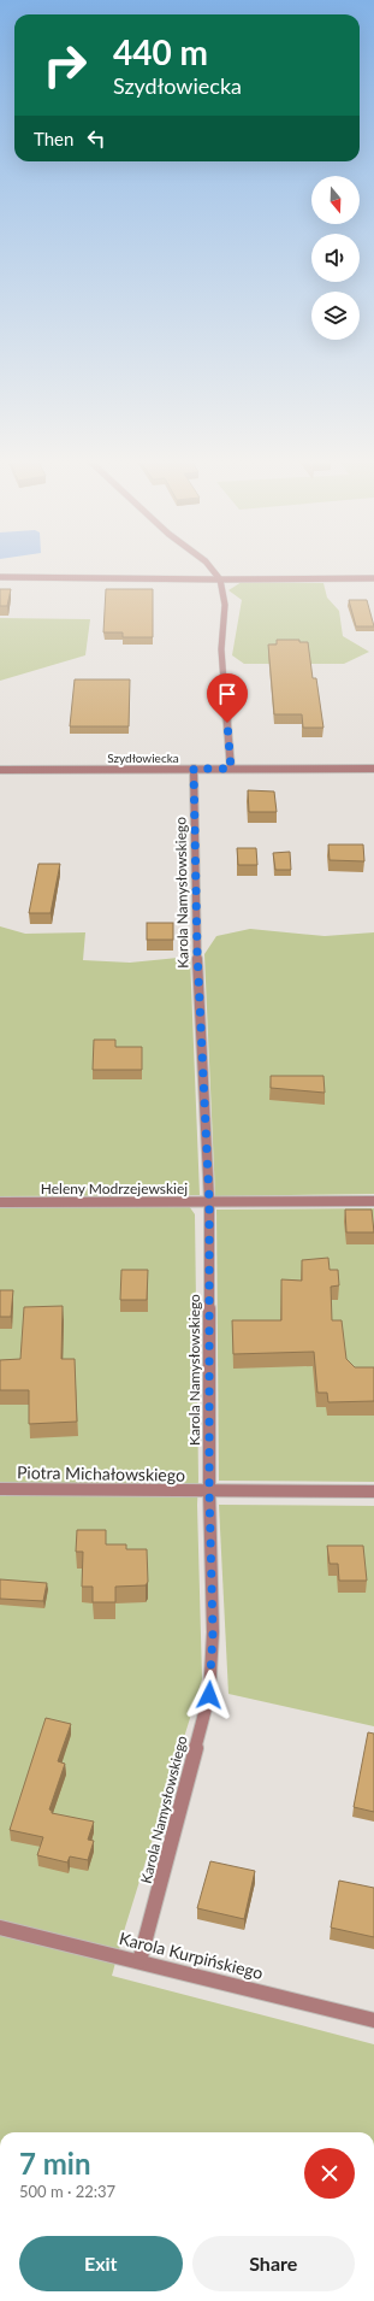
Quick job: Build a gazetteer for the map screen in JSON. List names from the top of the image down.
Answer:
{
  "streets": {
    "street": [
      "Szydłowiecka",
      "Karola Namysłowskiego",
      "Heleny Modrzejewskiej",
      "Piotra Michałowskiego",
      "Karola Kurpińskiego"
    ]
  },
  "crossings": [
    ["Szydłowiecka", "Karola Namysłowskiego"],
    ["Karola Namysłowskiego", "Heleny Modrzejewskiej"],
    ["Karola Namysłowskiego", "Piotra Michałowskiego"],
    ["Karola Namysłowskiego", "Karola Kurpińskiego"]
  ],
  "north": "bottom",
  "page": {
    "turn": ["440 m", "Szydłowiecka"],
    "then": "Then",
    "heading": ["7 min", "500 m · 22:37"],
    "buttons": ["Exit", "Share"]
  }
}
